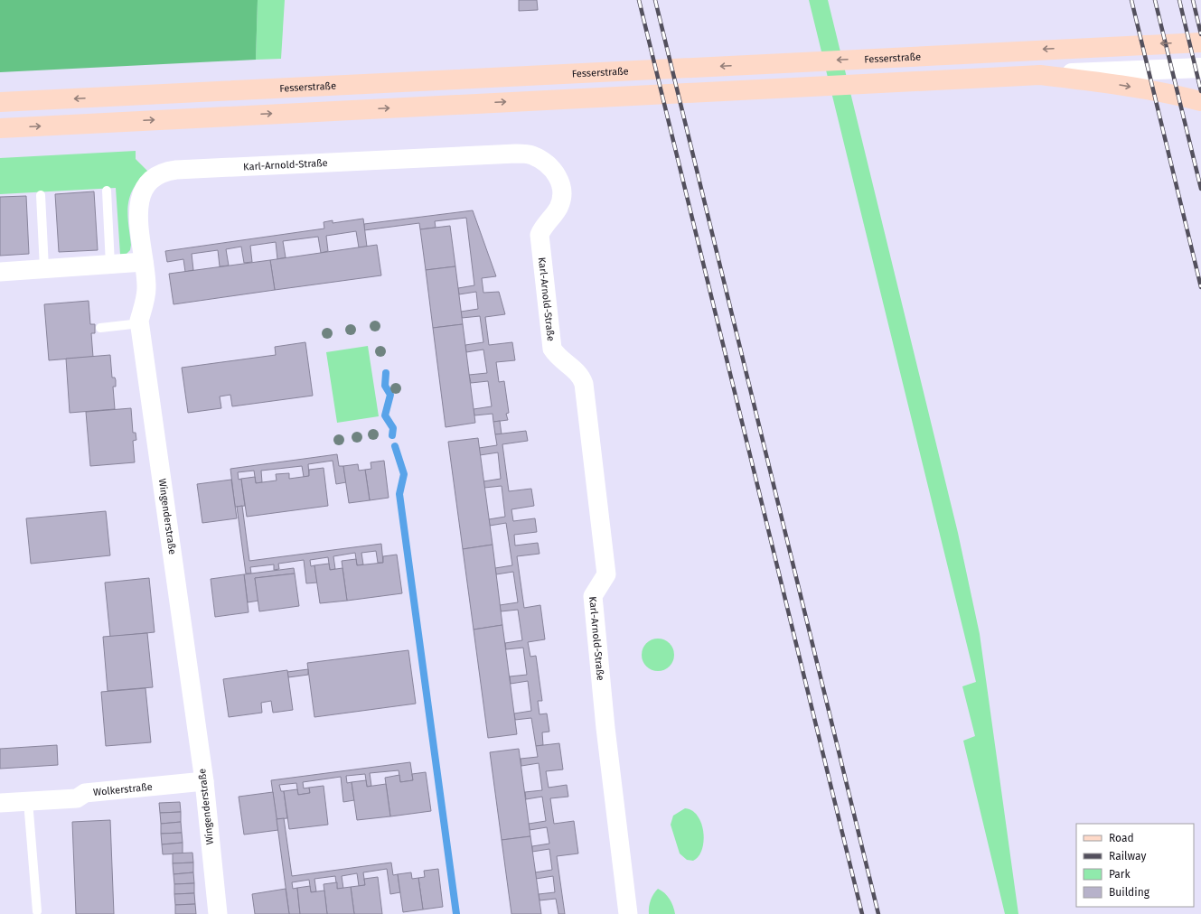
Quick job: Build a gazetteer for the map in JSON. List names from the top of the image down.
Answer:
{
  "streets": {
    "main road": ["Fesserstraße"],
    "street": ["Karl-Arnold-Straße", "Wingenderstraße", "Wolkerstraße"]
  },
  "crossings": [
    ["Karl-Arnold-Straße", "Wingenderstraße"],
    ["Wingenderstraße", "Wolkerstraße"]
  ],
  "legend": [
    "Road",
    "Railway",
    "Park",
    "Building"
  ]
}
